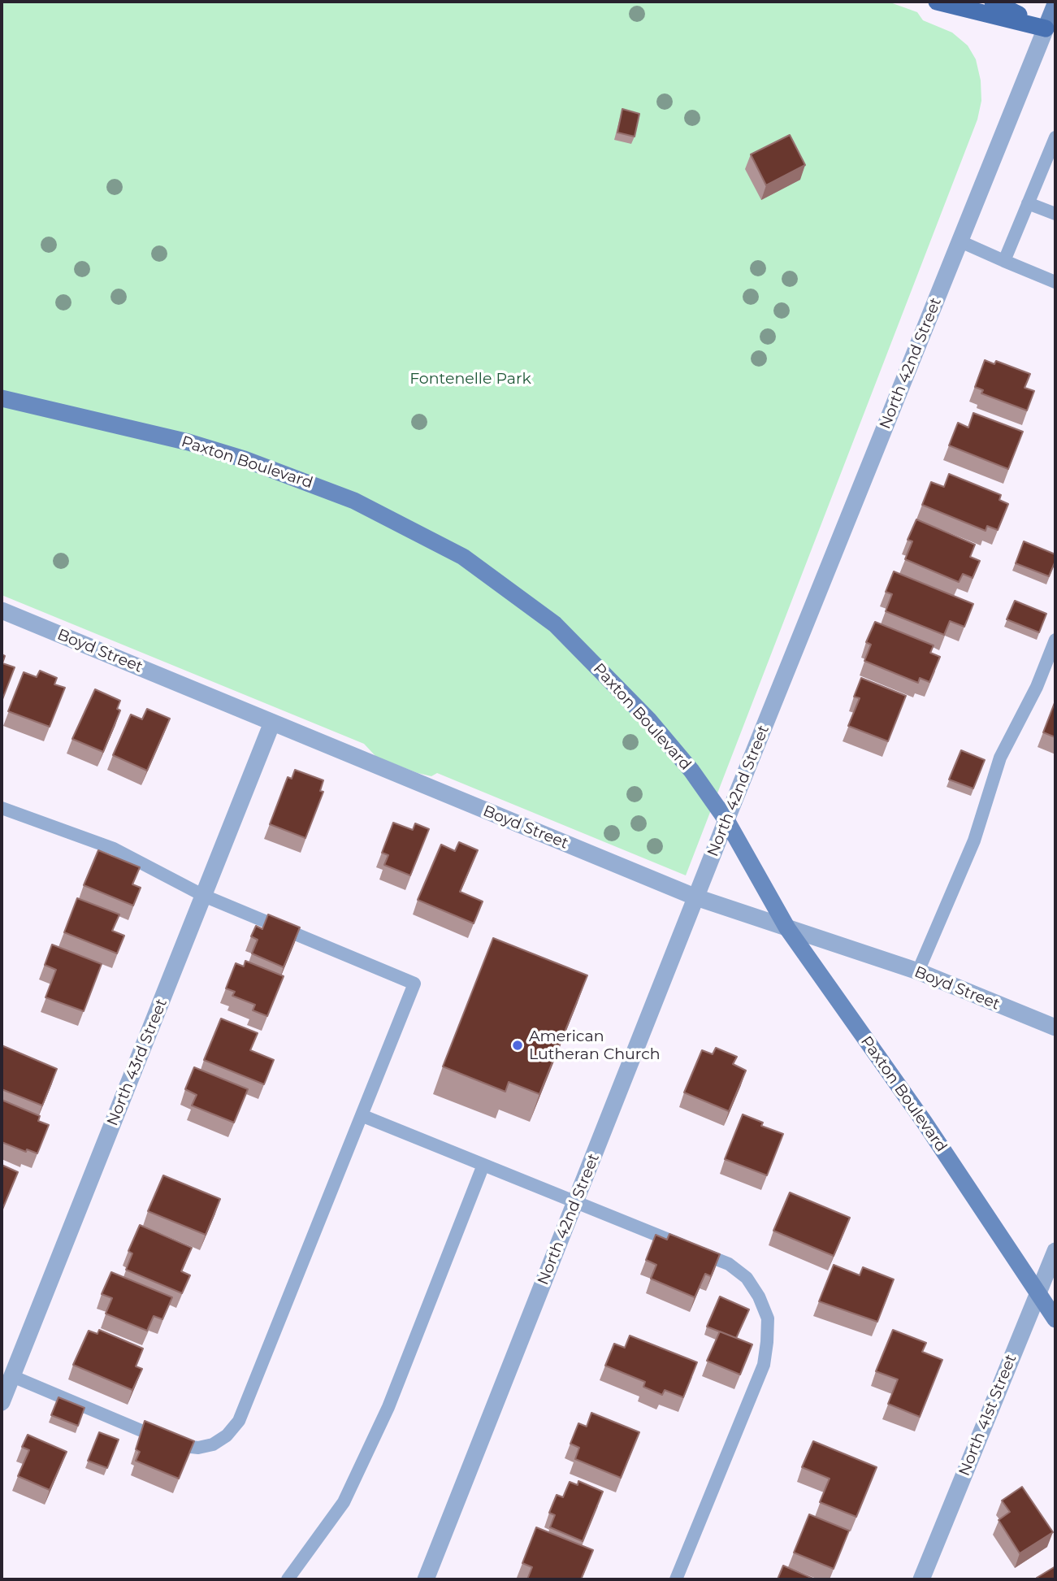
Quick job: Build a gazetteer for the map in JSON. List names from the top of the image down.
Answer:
{
  "streets": {
    "street": [
      "North 42nd Street",
      "Paxton Boulevard",
      "Boyd Street",
      "North 43rd Street",
      "North 41st Street"
    ]
  },
  "crossings": [
    ["North 42nd Street", "Paxton Boulevard"],
    ["North 42nd Street", "Boyd Street"],
    ["Paxton Boulevard", "Boyd Street"],
    ["Paxton Boulevard", "North 41st Street"],
    ["Boyd Street", "North 43rd Street"]
  ],
  "parks": ["Fontenelle Park"],
  "places": ["American Lutheran Church"]
}
